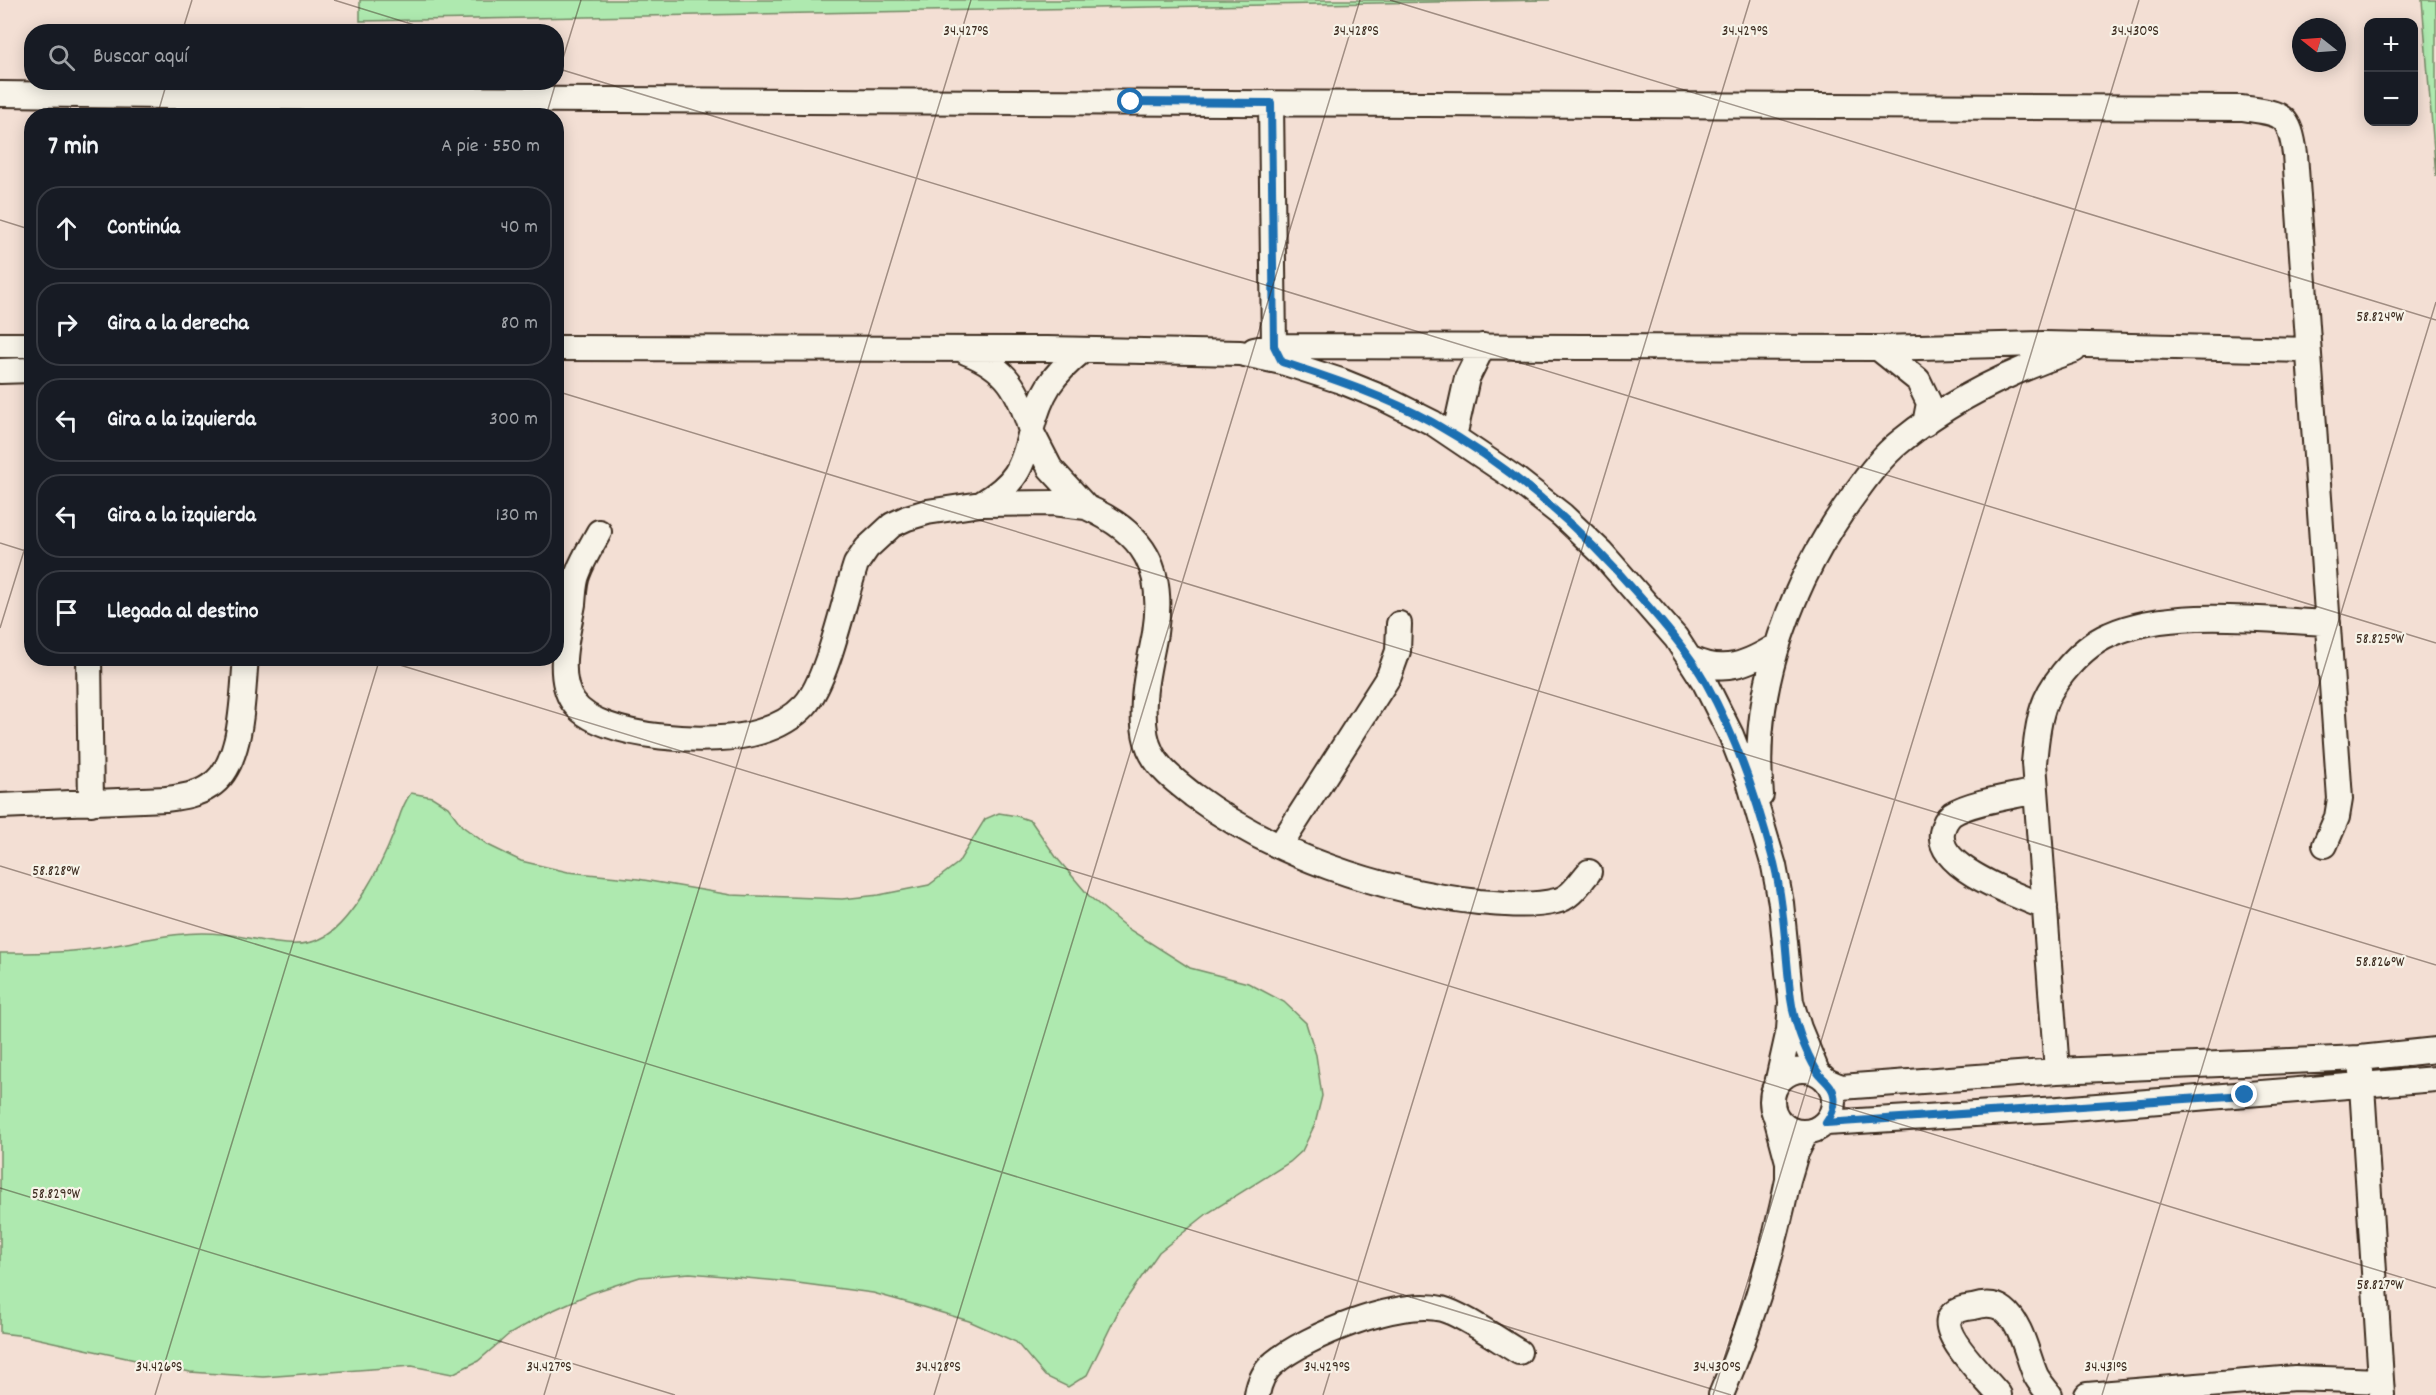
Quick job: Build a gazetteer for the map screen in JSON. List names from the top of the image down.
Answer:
{
  "north": "left",
  "page": {
    "map_buttons": ["+", "−"],
    "search": "Buscar aquí",
    "heading": ["7 min", "A pie · 550 m"],
    "list": [
      ["Continúa", "40 m"],
      ["Gira a la derecha", "80 m"],
      ["Gira a la izquierda", "300 m"],
      ["Gira a la izquierda", "130 m"],
      "Llegada al destino"
    ]
  },
  "coordinates": [
    "34.427°S",
    "34.428°S",
    "34.429°S",
    "34.430°S",
    "58.824°W",
    "58.825°W",
    "58.828°W",
    "58.826°W",
    "58.829°W",
    "58.827°W",
    "34.426°S",
    "34.431°S"
  ]
}
